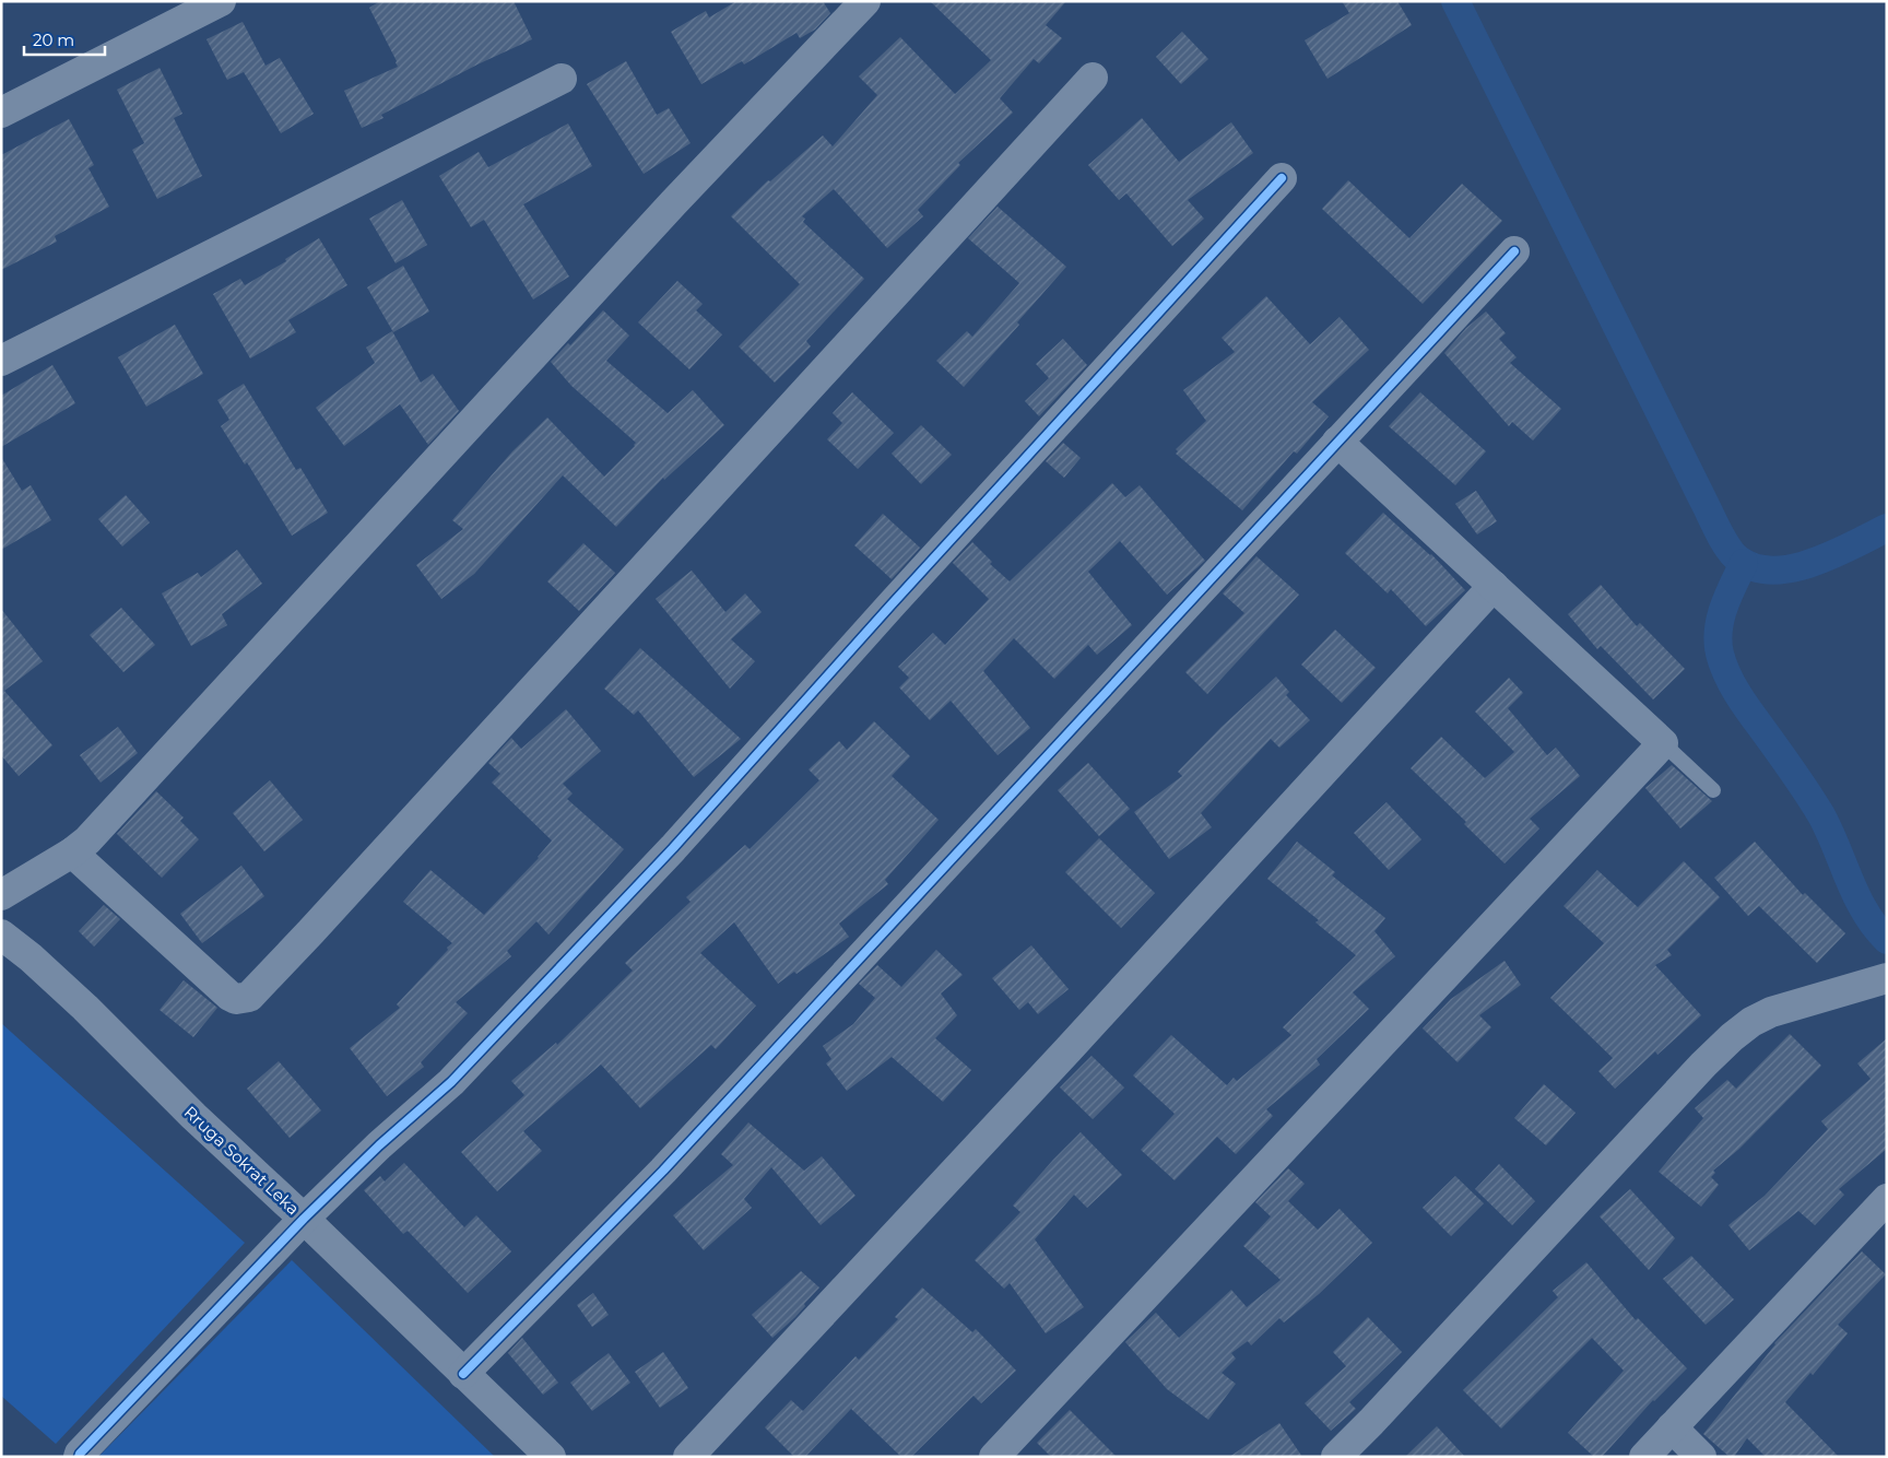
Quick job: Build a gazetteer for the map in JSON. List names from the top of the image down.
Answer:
{
  "streets": {
    "street": ["Rruga Sokrat Leka"]
  },
  "scale_bar": "20 m"
}
